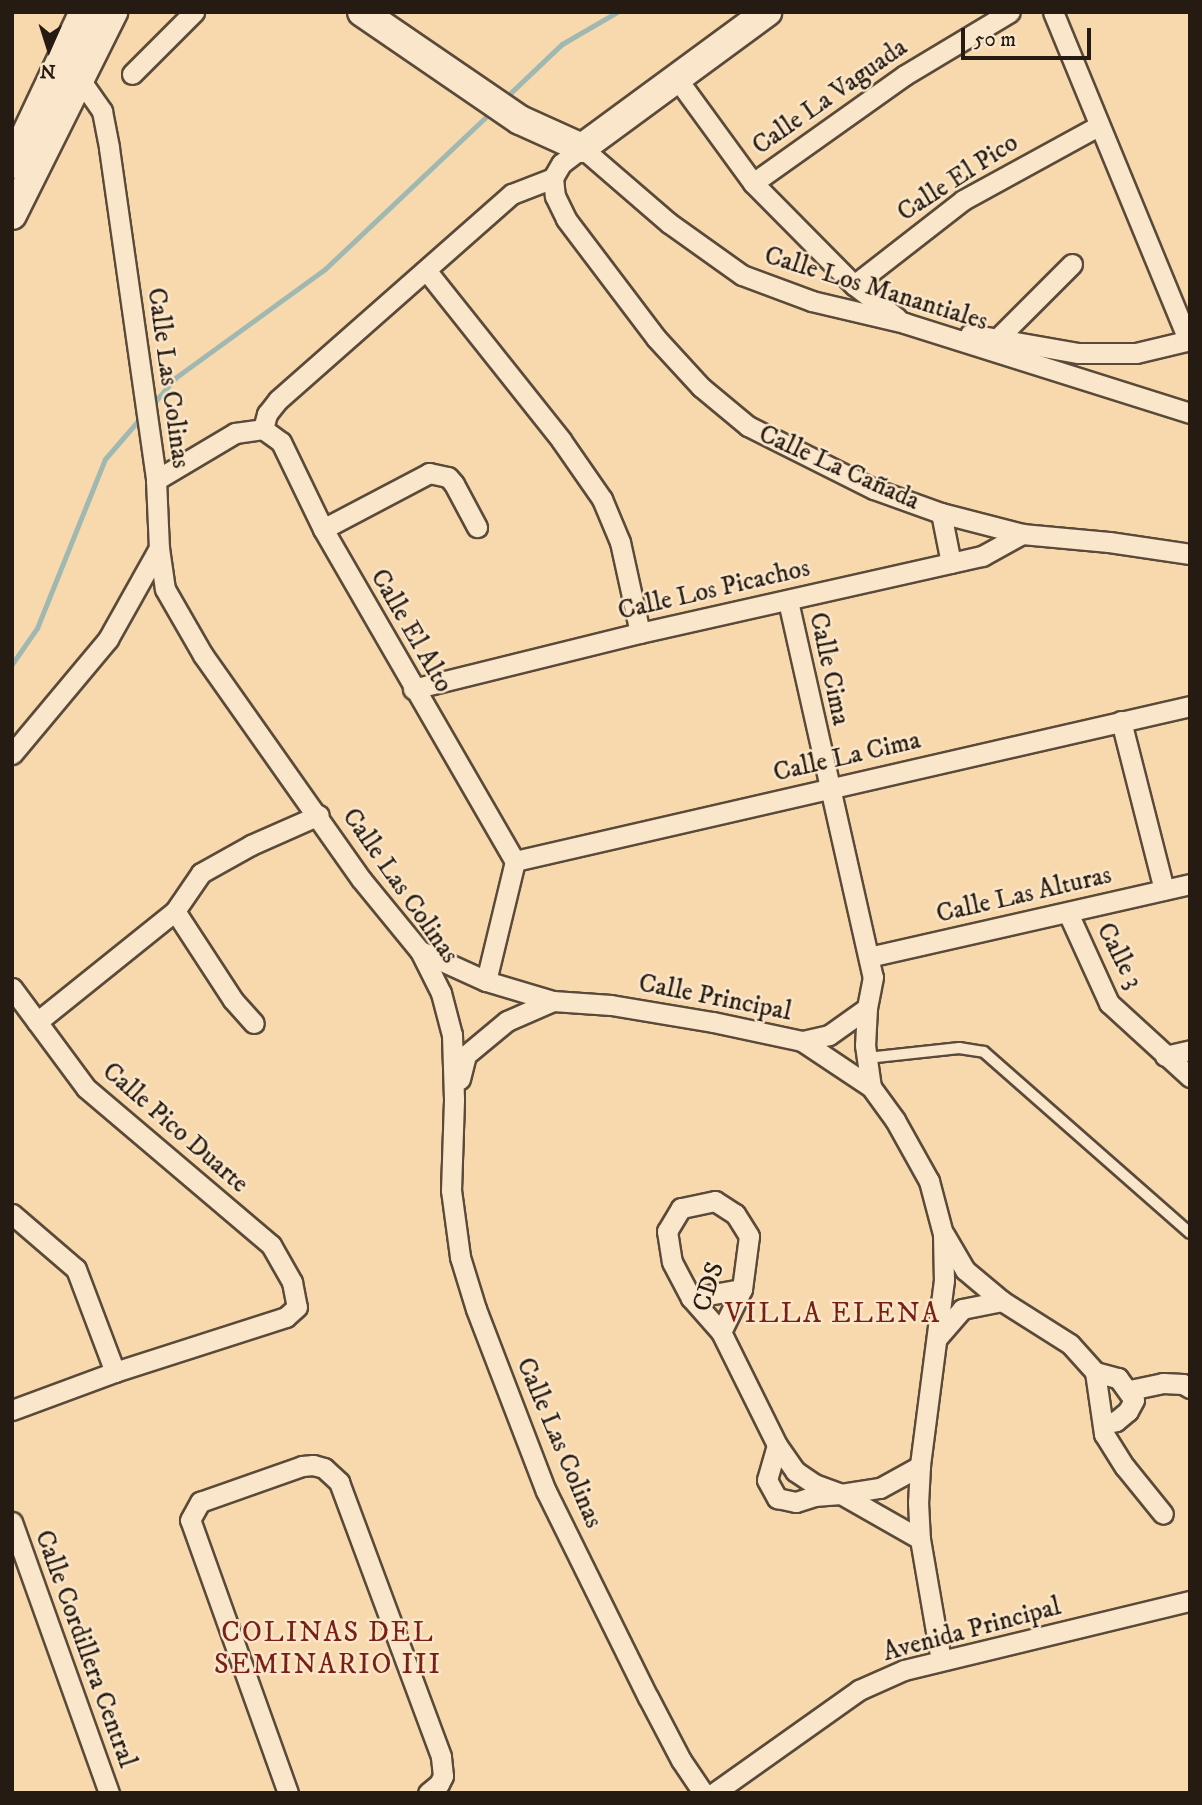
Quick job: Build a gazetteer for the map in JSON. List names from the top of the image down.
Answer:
{
  "streets": {
    "street": [
      "Calle La Vaguada",
      "Calle El Pico",
      "Calle Los Manantiales",
      "Calle Las Colinas",
      "Calle La Cañada",
      "Calle Los Picachos",
      "Calle El Alto",
      "Calle Cima",
      "Calle La Cima",
      "Calle Las Alturas",
      "Calle 3",
      "Calle Principal",
      "Calle Pico Duarte",
      "CDS",
      "Avenida Principal",
      "Calle Cordillera Central"
    ]
  },
  "crossings": [
    ["Calle Las Colinas", "Calle Principal"],
    ["Calle La Cañada", "Calle Los Picachos"],
    ["Calle Los Picachos", "Calle El Alto"],
    ["Calle Los Picachos", "Calle Cima"],
    ["Calle El Alto", "Calle La Cima"],
    ["Calle Cima", "Calle La Cima"],
    ["Calle Cima", "Calle Las Alturas"],
    ["Calle Cima", "Calle Principal"],
    ["Calle Las Alturas", "Calle 3"],
    ["Calle Principal", "CDS"],
    ["Calle Principal", "Avenida Principal"]
  ],
  "districts": ["VILLA ELENA", "COLINAS DEL SEMINARIO III"],
  "scale_bar": "50 m",
  "north": "bottom"
}
